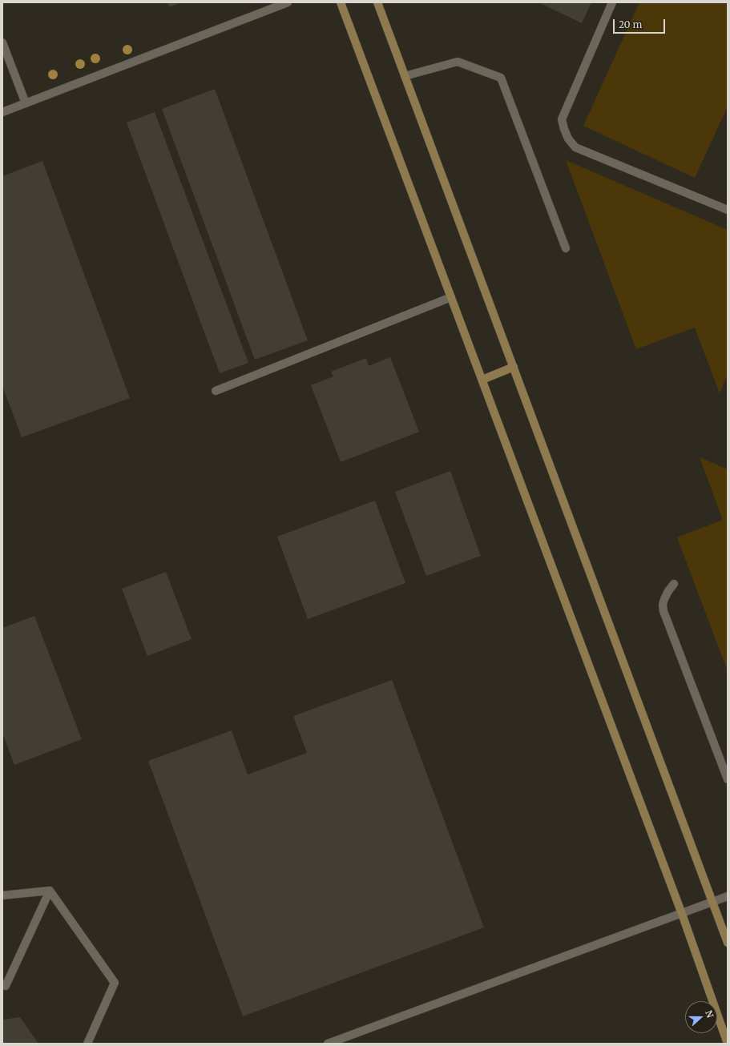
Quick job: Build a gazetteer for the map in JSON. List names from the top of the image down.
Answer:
{
  "scale_bar": "20 m",
  "north": "right"
}
